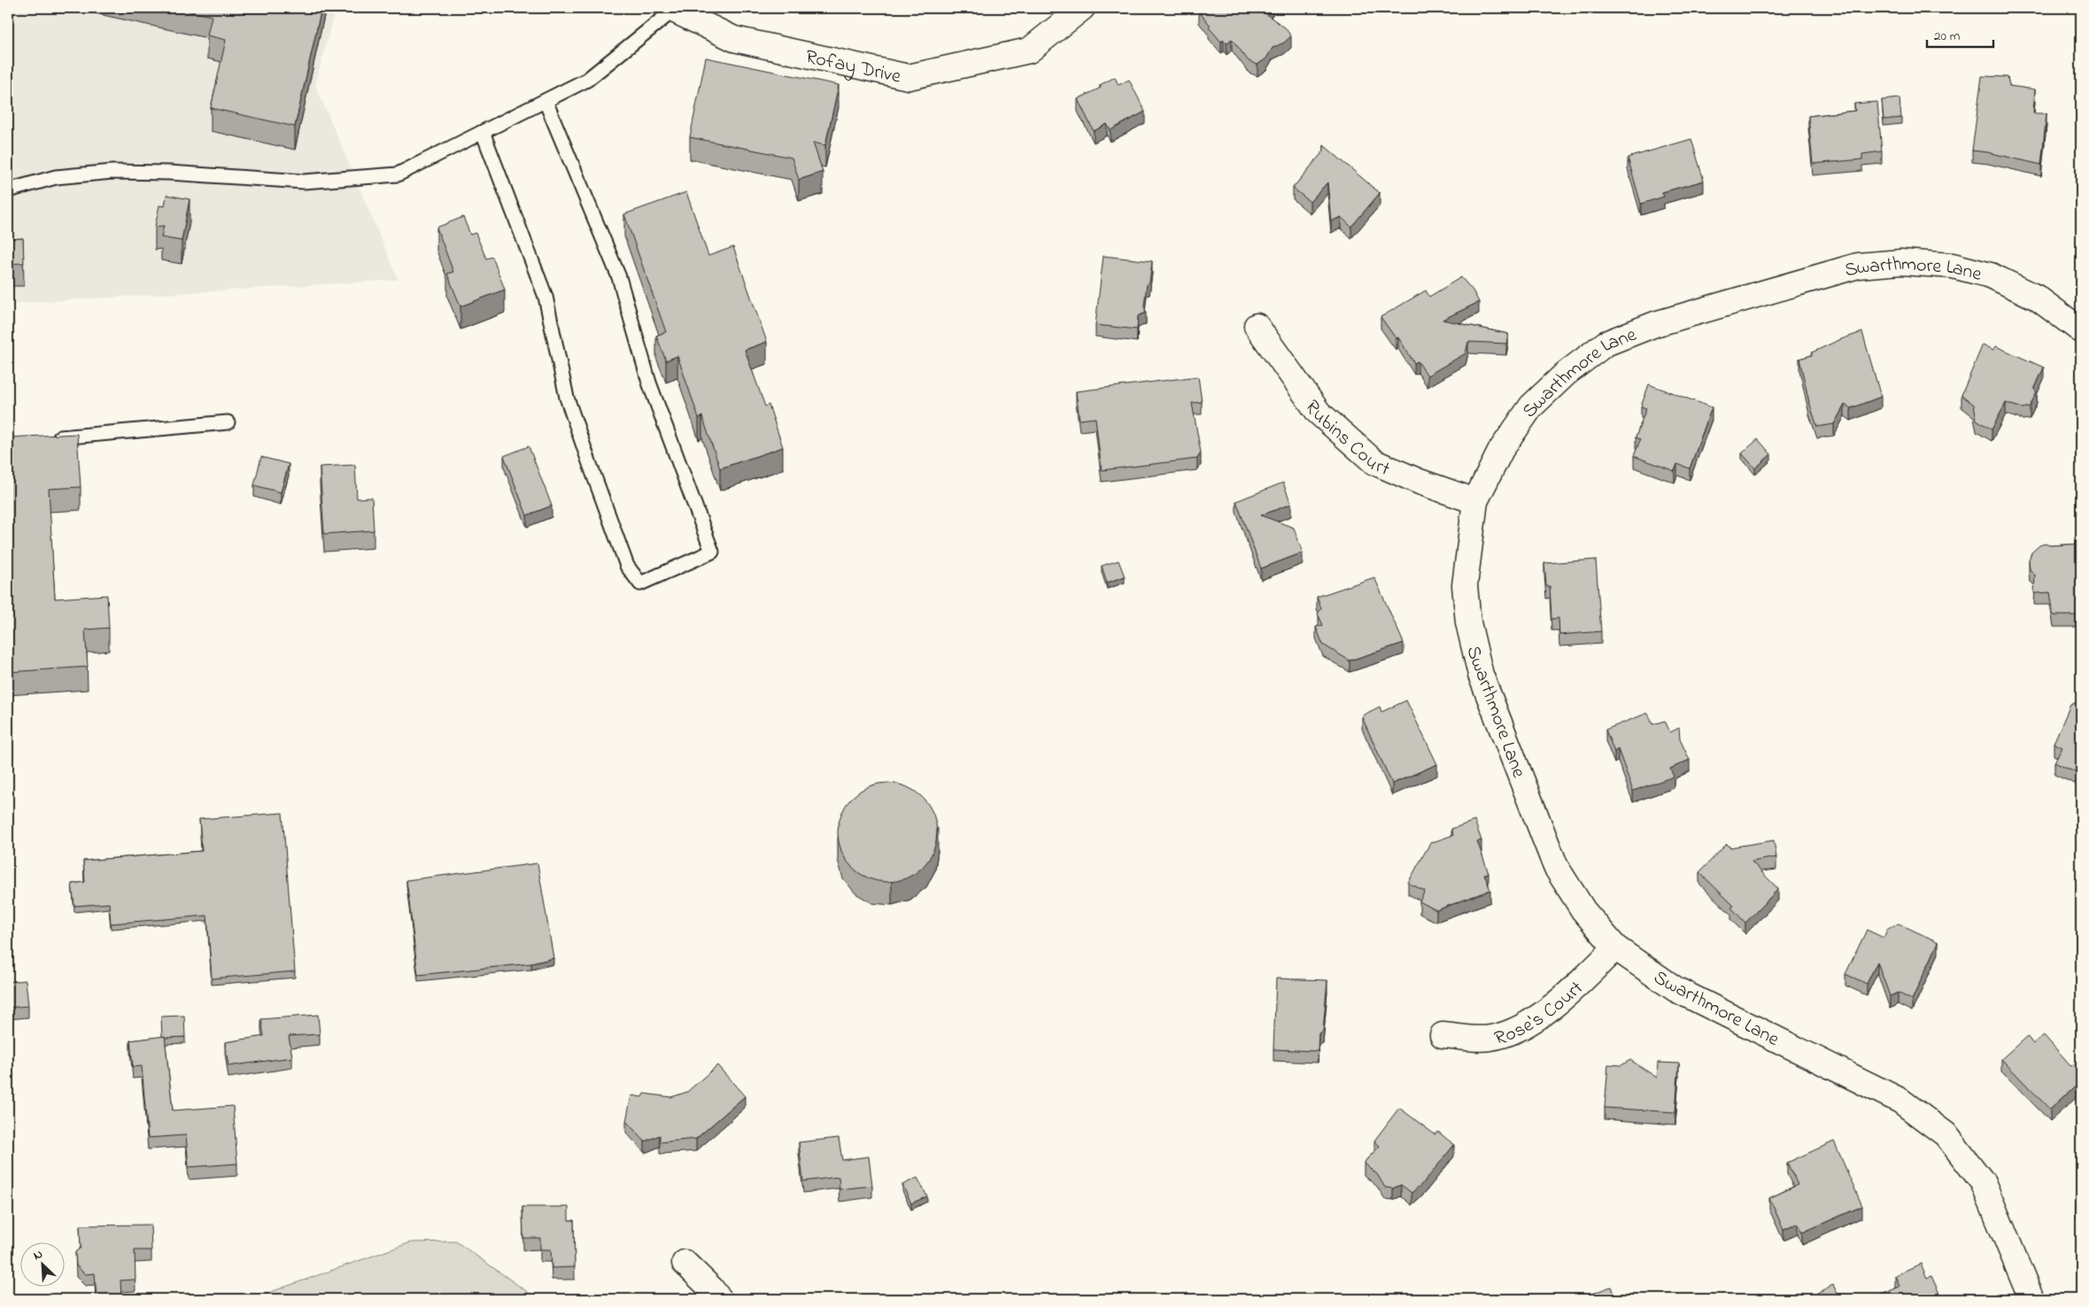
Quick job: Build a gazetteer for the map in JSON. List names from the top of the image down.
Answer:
{
  "streets": {
    "street": [
      "Rofay Drive",
      "Swarthmore Lane",
      "Rubins Court",
      "Rose's Court"
    ]
  },
  "crossings": [
    ["Swarthmore Lane", "Rubins Court"],
    ["Swarthmore Lane", "Rose's Court"]
  ],
  "scale_bar": "20 m",
  "north": "top left"
}
